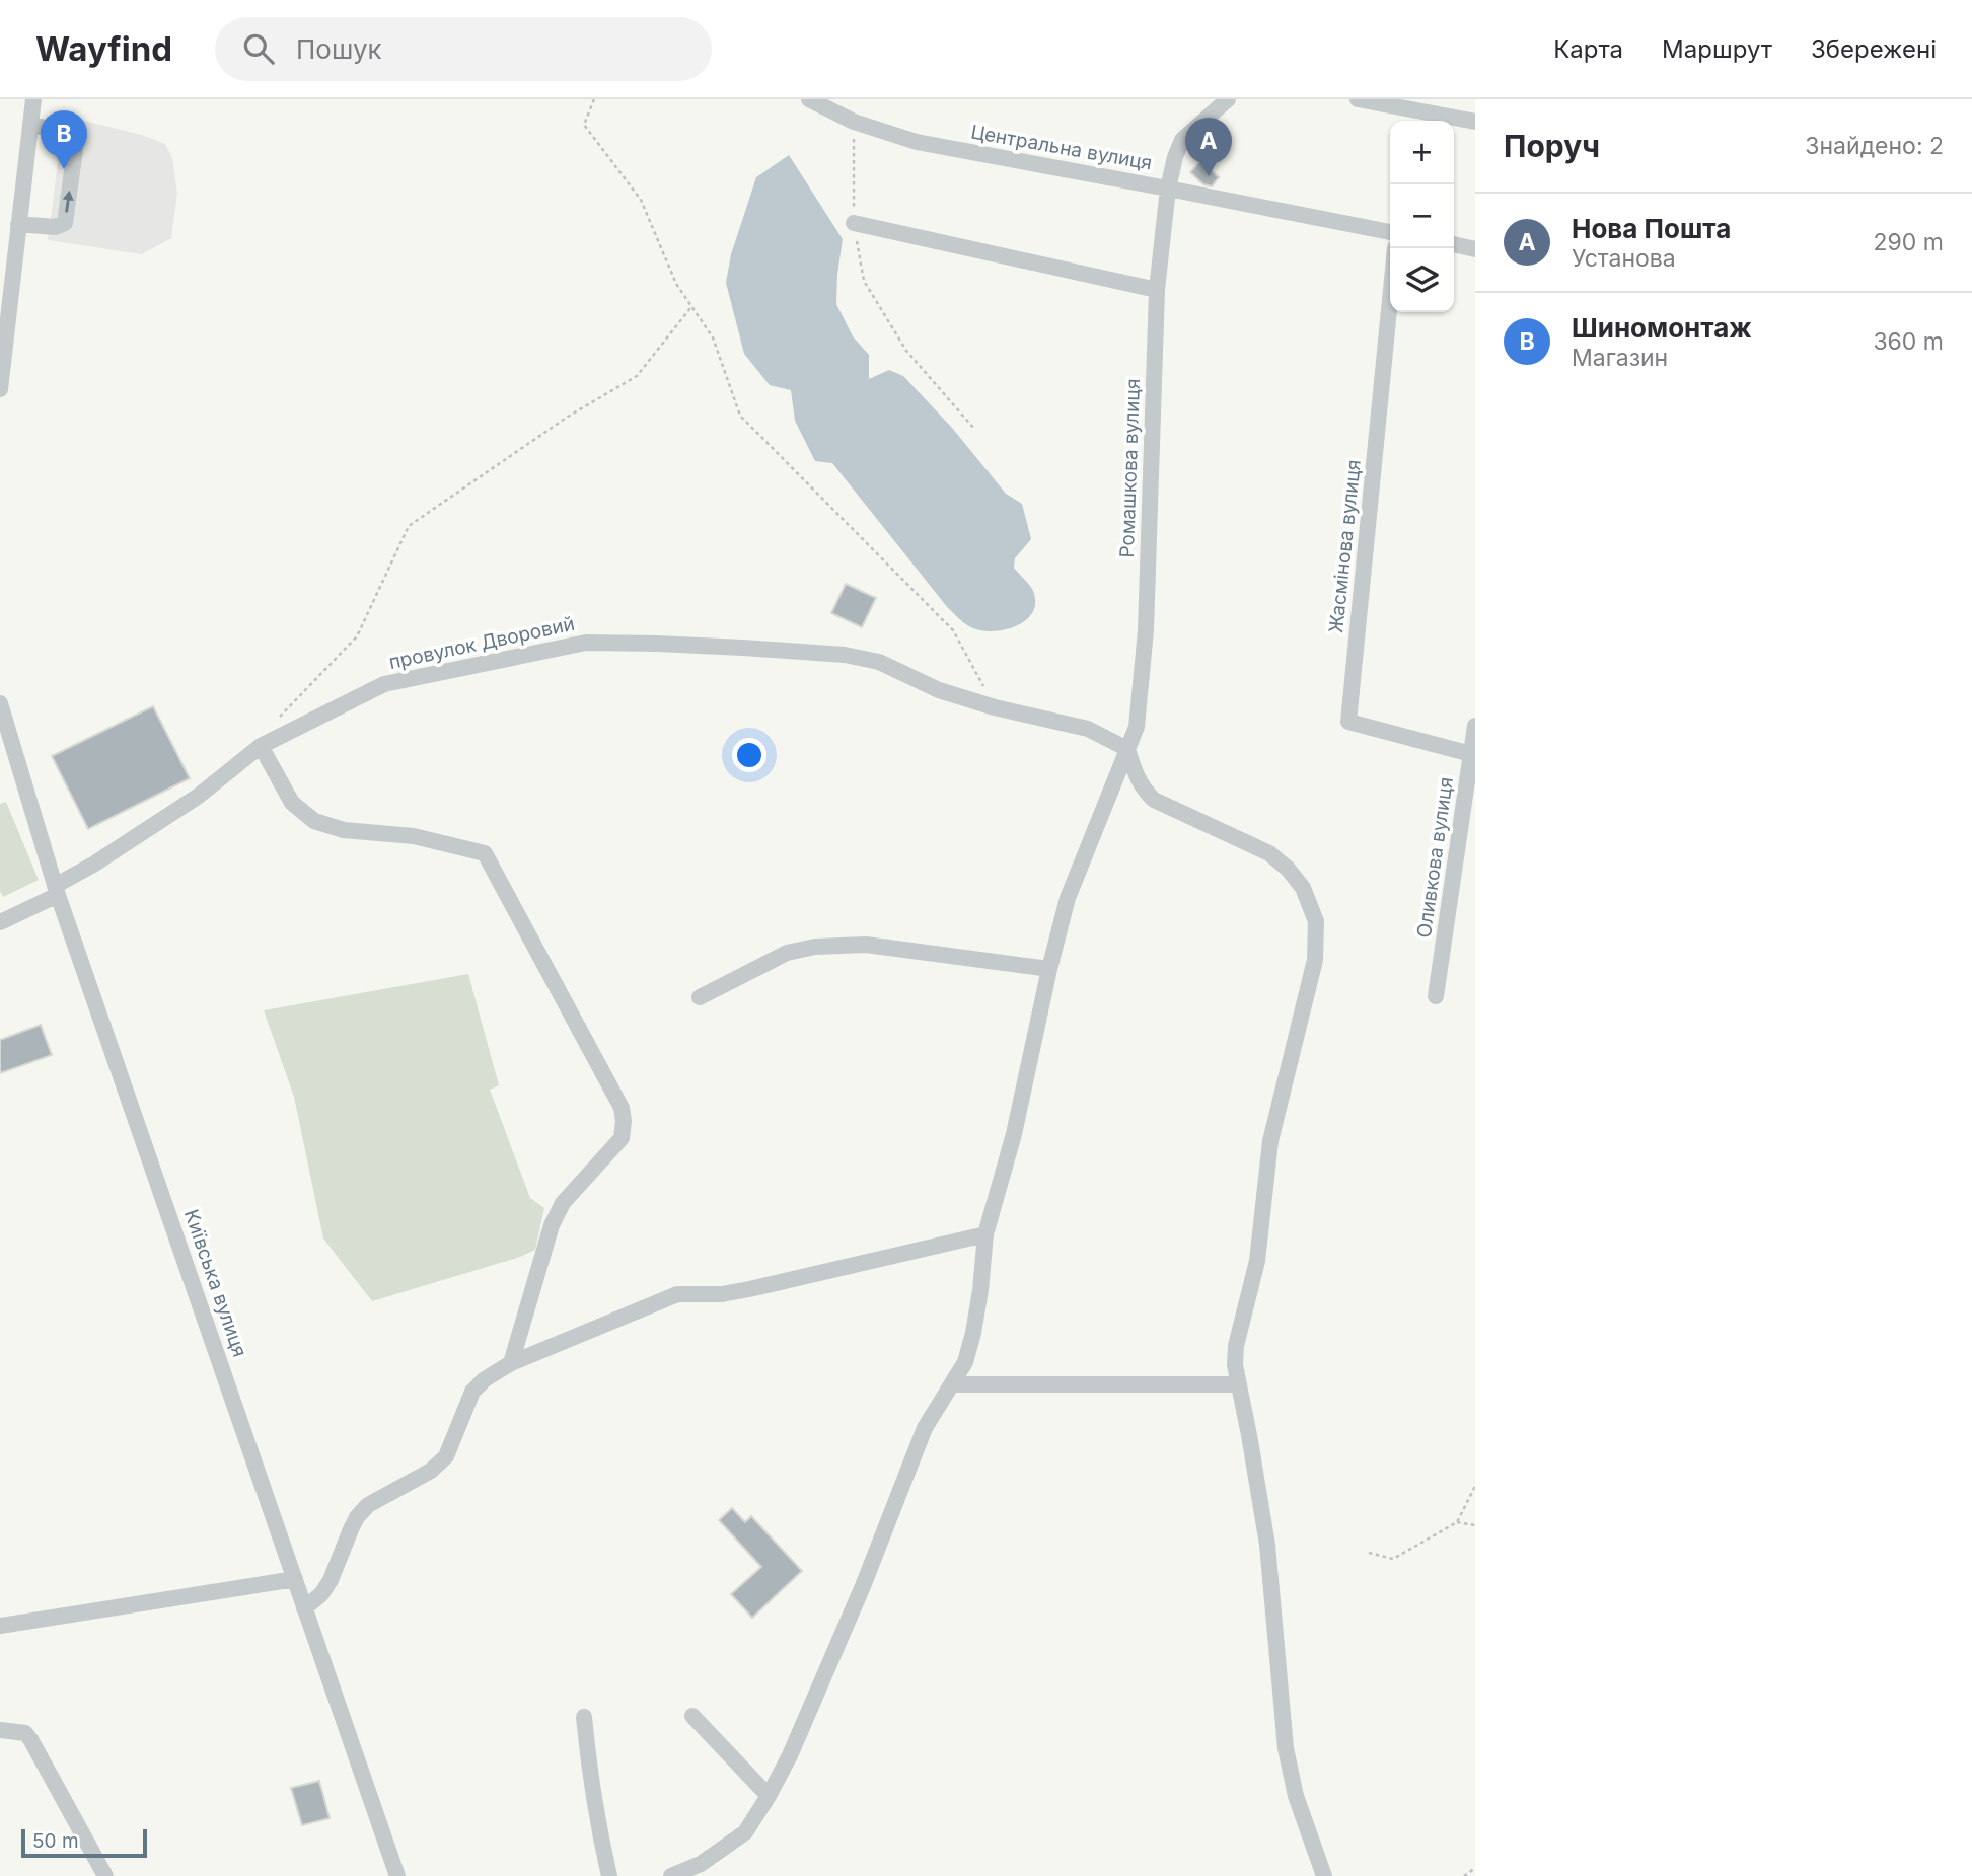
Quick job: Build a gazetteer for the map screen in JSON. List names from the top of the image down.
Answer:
{
  "streets": {
    "street": [
      "Центральна вулиця",
      "Ромашкова вулиця",
      "Жасмінова вулиця",
      "провулок Дворовий",
      "Оливкова вулиця",
      "Київська вулиця"
    ]
  },
  "crossings": [
    ["Центральна вулиця", "Ромашкова вулиця"],
    ["Ромашкова вулиця", "провулок Дворовий"],
    ["Жасмінова вулиця", "Оливкова вулиця"],
    ["провулок Дворовий", "Київська вулиця"]
  ],
  "scale_bar": "50 m",
  "page": {
    "header": "Wayfind",
    "search": "Пошук",
    "nav": ["Карта", "Маршрут", "Збережені"],
    "heading": ["Поруч", "Знайдено: 2"],
    "pins": ["B", "A"],
    "map_buttons": ["+", "−"],
    "list": [
      {
        "mark": "A",
        "name": "Нова Пошта",
        "note": "Установа",
        "value": "290 m"
      },
      {
        "mark": "B",
        "name": "Шиномонтаж",
        "note": "Магазин",
        "value": "360 m"
      }
    ],
    "scale": "50 m"
  }
}
